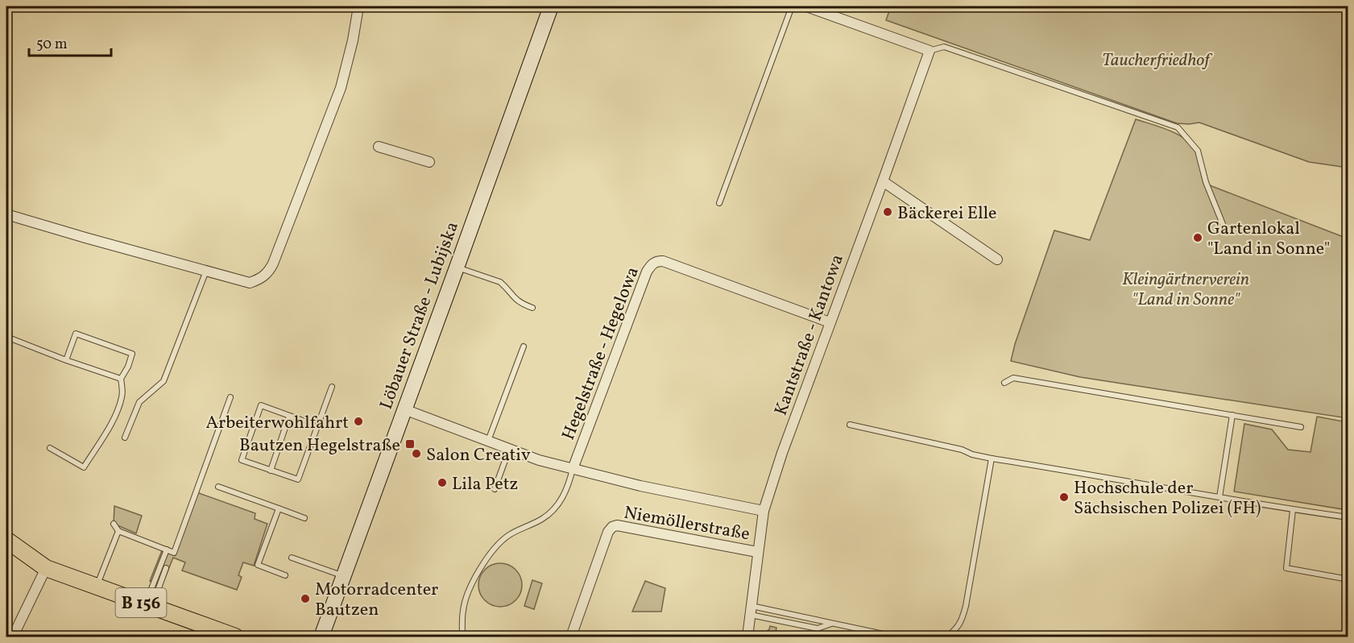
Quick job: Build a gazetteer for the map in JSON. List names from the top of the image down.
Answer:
{
  "streets": {
    "main road": ["Löbauer Straße - Lubijska", "B 156"],
    "street": ["Kantstraße - Kantowa", "Hegelstraße - Hegelowa", "Niemöllerstraße"]
  },
  "crossings": [
    ["Löbauer Straße - Lubijska", "Hegelstraße - Hegelowa"],
    ["Kantstraße - Kantowa", "Hegelstraße - Hegelowa"],
    ["Kantstraße - Kantowa", "Niemöllerstraße"]
  ],
  "parks": ["Taucherfriedhof", "Kleingärtnerverein \"Land in Sonne\""],
  "places": {
    "other": [
      "Bäckerei Elle",
      "Gartenlokal \"Land in Sonne\"",
      "Arbeiterwohlfahrt",
      "Salon Creativ",
      "Lila Petz",
      "Hochschule der Sächsischen Polizei (FH)",
      "Motorradcenter Bautzen"
    ],
    "transit": ["Bautzen Hegelstraße"]
  },
  "scale_bar": "50 m"
}
